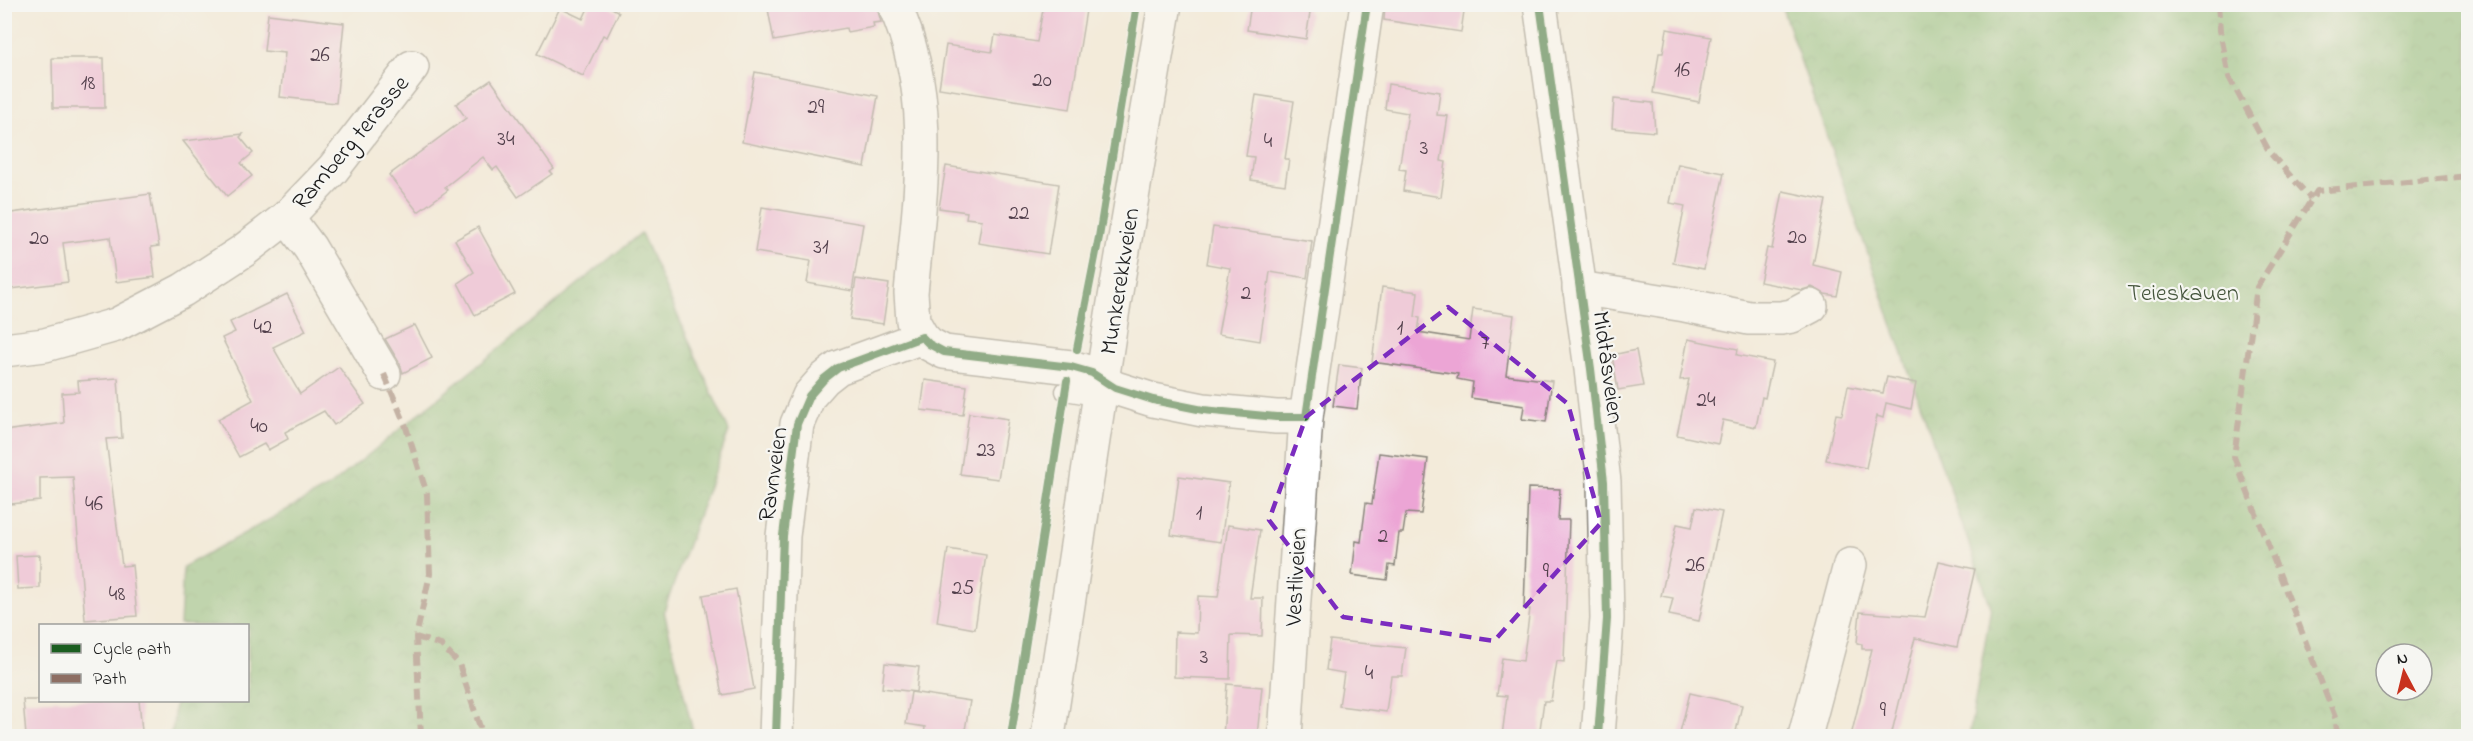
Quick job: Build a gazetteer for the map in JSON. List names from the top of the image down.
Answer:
{
  "streets": {
    "street": [
      "Ramberg terasse",
      "Munkerekkveien",
      "Midtåsveien",
      "Ravnveien",
      "Vestliveien"
    ]
  },
  "parks": ["Teieskauen"],
  "house_numbers": [
    "26",
    "16",
    "20",
    "18",
    "29",
    "34",
    "4",
    "3",
    "22",
    "20",
    "20",
    "31",
    "2",
    "42",
    "1",
    "7",
    "24",
    "40",
    "23",
    "46",
    "1",
    "2",
    "26",
    "9",
    "25",
    "48",
    "3",
    "4",
    "9"
  ],
  "legend": ["Cycle path", "Path"],
  "north": "top"
}
